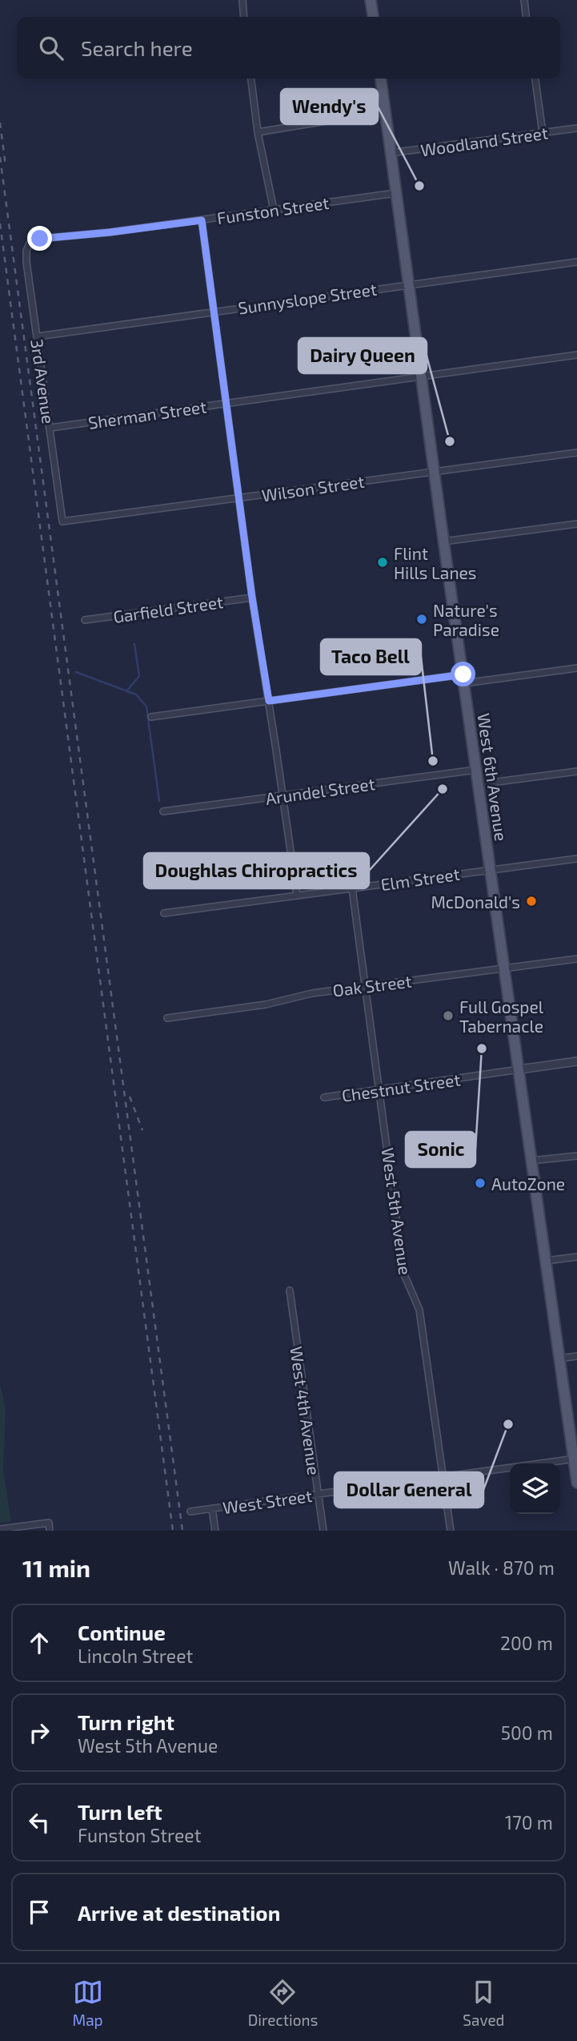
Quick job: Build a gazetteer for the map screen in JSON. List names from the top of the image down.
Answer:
{
  "streets": {
    "main road": ["West 6th Avenue"],
    "street": [
      "Woodland Street",
      "Funston Street",
      "Sunnyslope Street",
      "3rd Avenue",
      "Sherman Street",
      "Wilson Street",
      "Garfield Street",
      "Arundel Street",
      "Elm Street",
      "Oak Street",
      "Chestnut Street",
      "West 5th Avenue",
      "West 4th Avenue",
      "West Street"
    ]
  },
  "crossings": [
    ["Woodland Street", "West 6th Avenue"],
    ["Funston Street", "3rd Avenue"],
    ["Funston Street", "West 6th Avenue"],
    ["Sunnyslope Street", "3rd Avenue"],
    ["Sunnyslope Street", "West 6th Avenue"],
    ["3rd Avenue", "Sherman Street"],
    ["3rd Avenue", "Wilson Street"],
    ["Sherman Street", "West 6th Avenue"],
    ["Wilson Street", "West 6th Avenue"],
    ["West 6th Avenue", "Arundel Street"],
    ["West 6th Avenue", "Elm Street"],
    ["West 6th Avenue", "Oak Street"],
    ["West 6th Avenue", "Chestnut Street"],
    ["West 6th Avenue", "West Street"],
    ["Elm Street", "West 5th Avenue"],
    ["Oak Street", "West 5th Avenue"],
    ["Chestnut Street", "West 5th Avenue"],
    ["West 5th Avenue", "West Street"],
    ["West 4th Avenue", "West Street"]
  ],
  "places": [
    "Wendy's",
    "Dairy Queen",
    "Flint Hills Lanes",
    "Nature's Paradise",
    "Taco Bell",
    "Doughlas Chiropractics",
    "McDonald's",
    "Full Gospel Tabernacle",
    "Sonic",
    "AutoZone",
    "Dollar General"
  ],
  "page": {
    "search": "Search here",
    "heading": ["11 min", "Walk · 870 m"],
    "list": [
      ["Continue", "Lincoln Street", "200 m"],
      ["Turn right", "West 5th Avenue", "500 m"],
      ["Turn left", "Funston Street", "170 m"],
      "Arrive at destination"
    ],
    "nav": ["Map", "Directions", "Saved"]
  }
}
